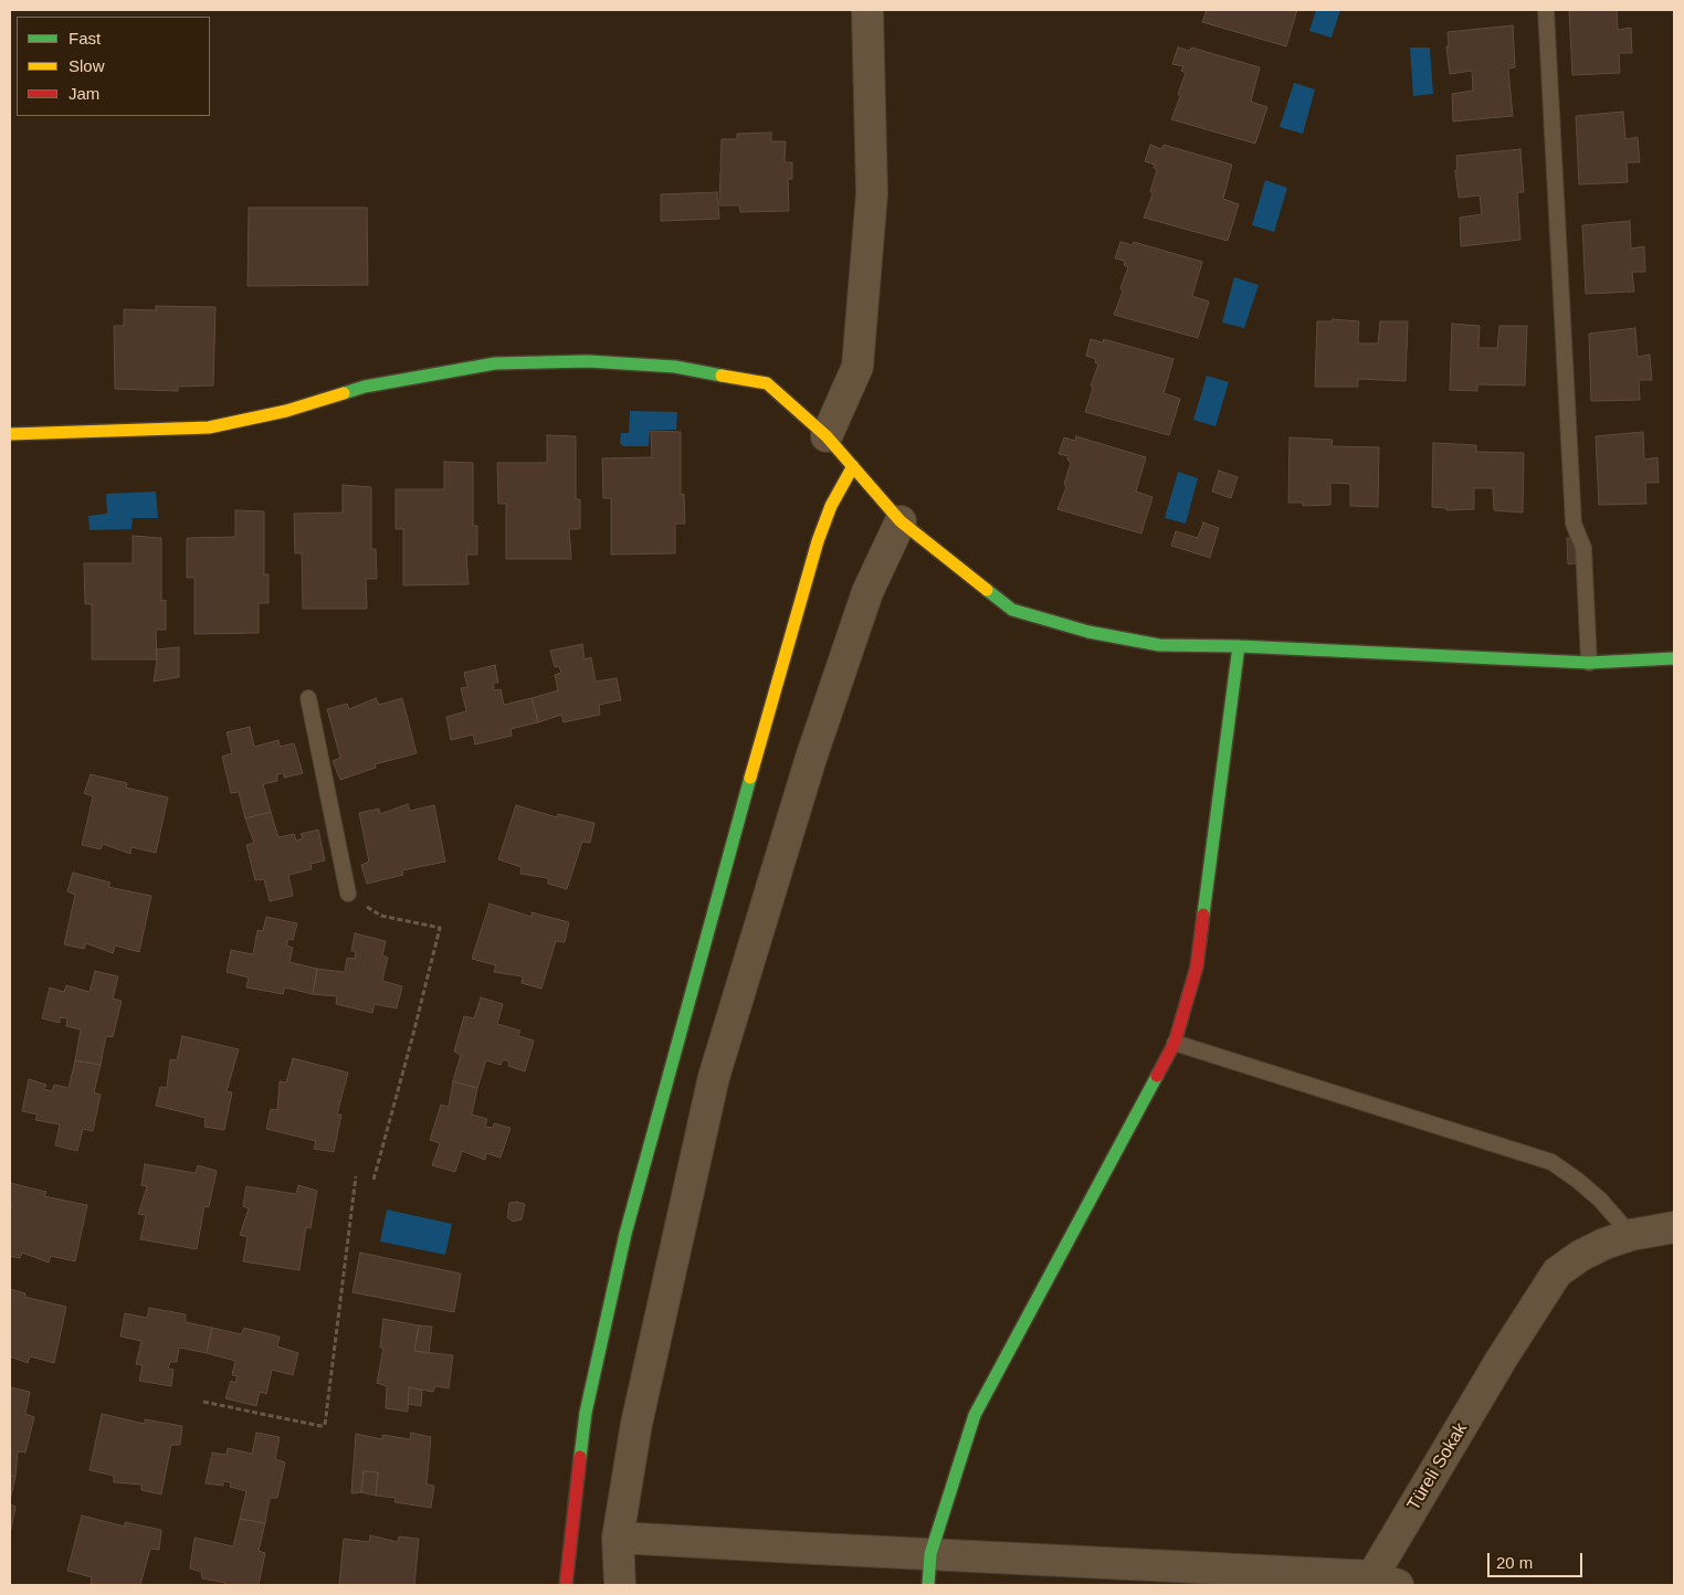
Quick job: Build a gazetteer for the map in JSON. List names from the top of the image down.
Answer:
{
  "streets": {
    "street": ["Türeli Sokak"]
  },
  "legend": ["Fast", "Slow", "Jam"],
  "scale_bar": "20 m"
}
